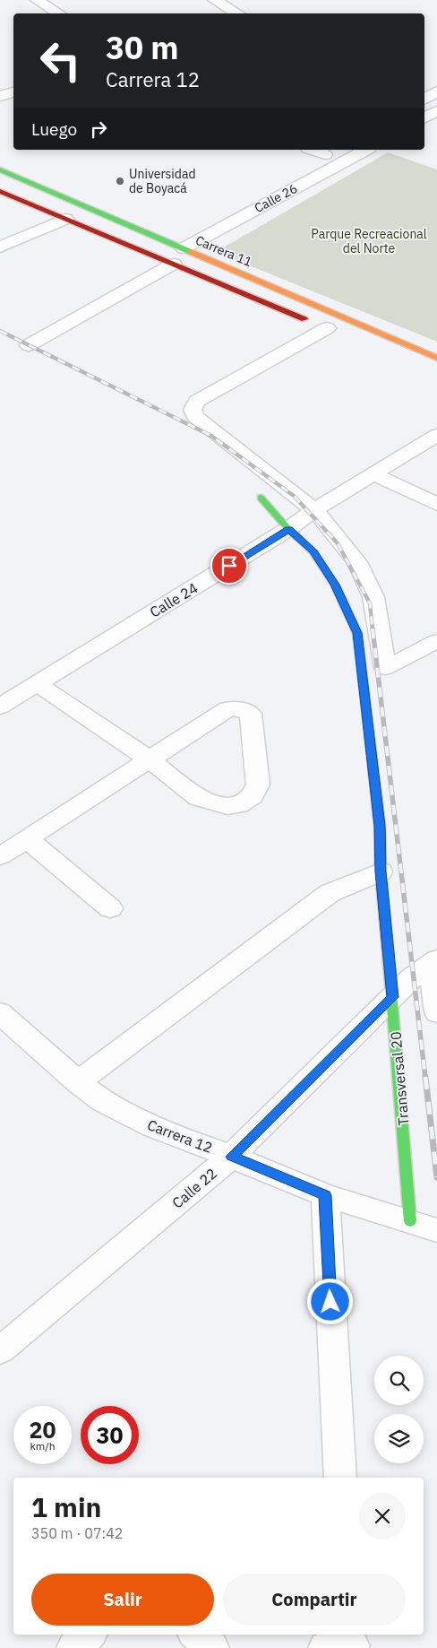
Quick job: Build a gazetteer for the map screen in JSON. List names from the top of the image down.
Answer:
{
  "streets": {
    "main road": ["Carrera 11", "Transversal 20"],
    "street": [
      "Calle 26",
      "Calle 24",
      "Carrera 12",
      "Calle 22"
    ]
  },
  "crossings": [
    ["Calle 26", "Carrera 11"],
    ["Calle 24", "Transversal 20"],
    ["Transversal 20", "Carrera 12"],
    ["Transversal 20", "Calle 22"],
    ["Carrera 12", "Calle 22"]
  ],
  "parks": ["Parque Recreacional del Norte"],
  "places": ["Universidad de Boyacá"],
  "page": {
    "turn": ["30 m", "Carrera 12"],
    "then": "Luego",
    "speed": "20 km/h",
    "limit": "30",
    "heading": ["1 min", "350 m · 07:42"],
    "buttons": ["Salir", "Compartir"]
  }
}
